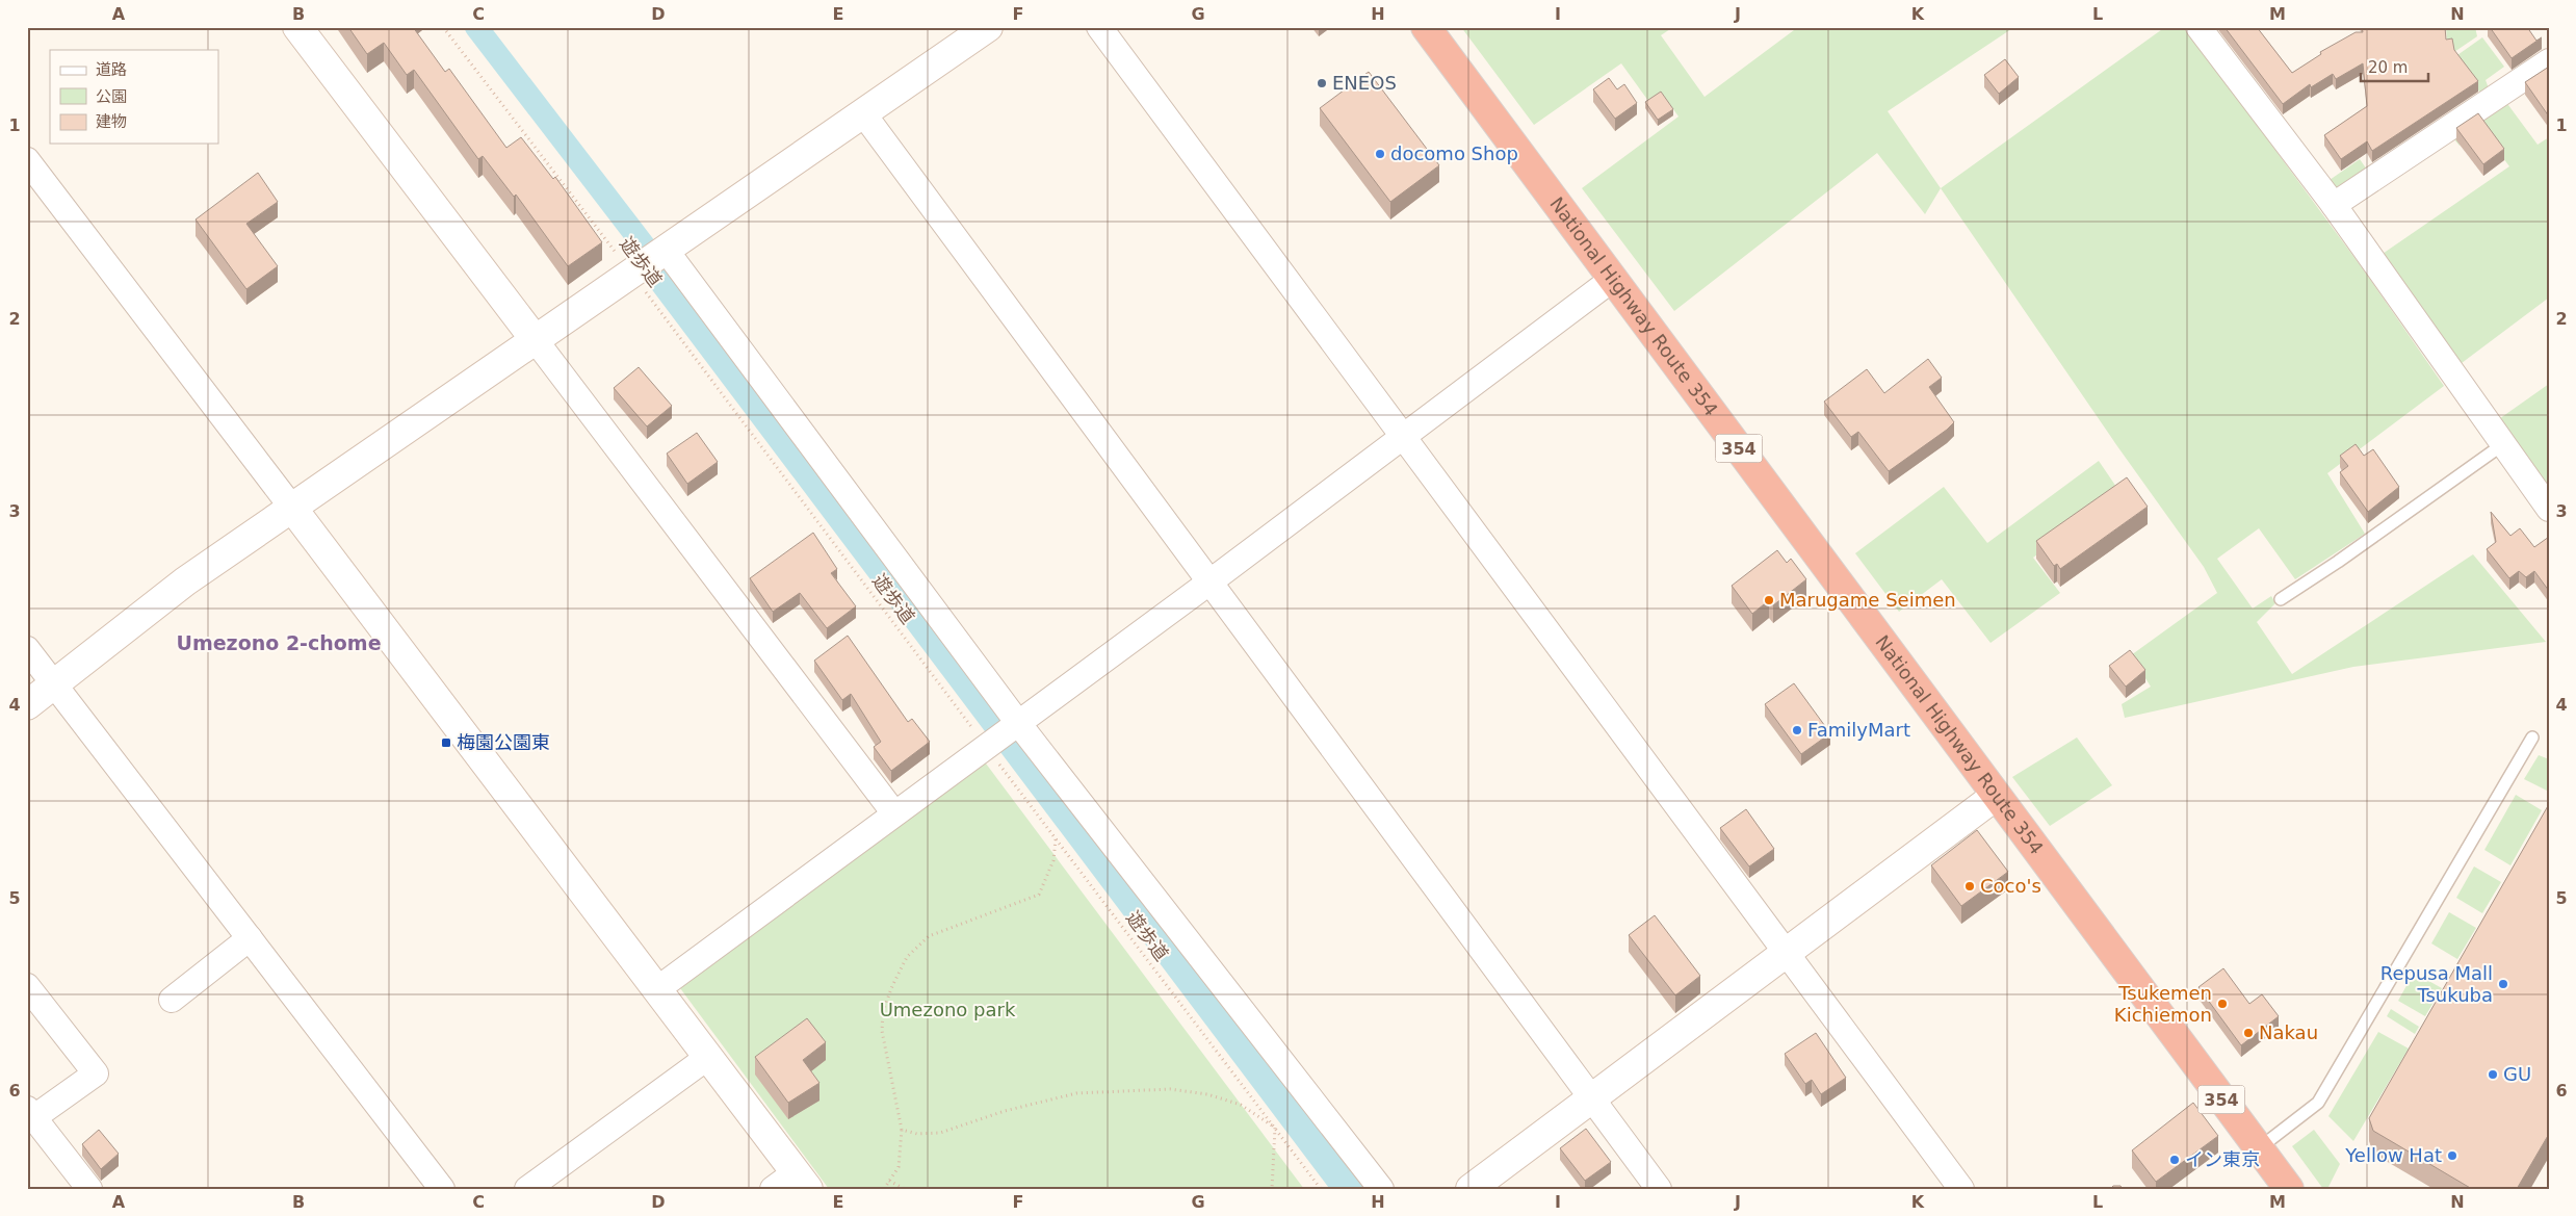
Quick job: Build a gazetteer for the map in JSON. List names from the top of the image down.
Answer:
{
  "streets": {
    "highway": ["National Highway Route 354", "354"],
    "path": ["遊歩道"]
  },
  "districts": ["Umezono 2-chome"],
  "parks": ["Umezono park"],
  "places": {
    "other": [
      "ENEOS",
      "docomo Shop",
      "Marugame Seimen",
      "FamilyMart",
      "Coco's",
      "Repusa Mall Tsukuba",
      "Tsukemen Kichiemon",
      "Nakau",
      "GU",
      "Yellow Hat",
      "イン東京"
    ],
    "transit": ["梅園公園東"]
  },
  "legend": ["道路", "公園", "建物"],
  "scale_bar": "20 m",
  "grid": {
    "columns": [
      "A",
      "B",
      "C",
      "D",
      "E",
      "F",
      "G",
      "H",
      "I",
      "J",
      "K",
      "L",
      "M",
      "N"
    ],
    "rows": [
      "1",
      "2",
      "3",
      "4",
      "5",
      "6"
    ]
  }
}
